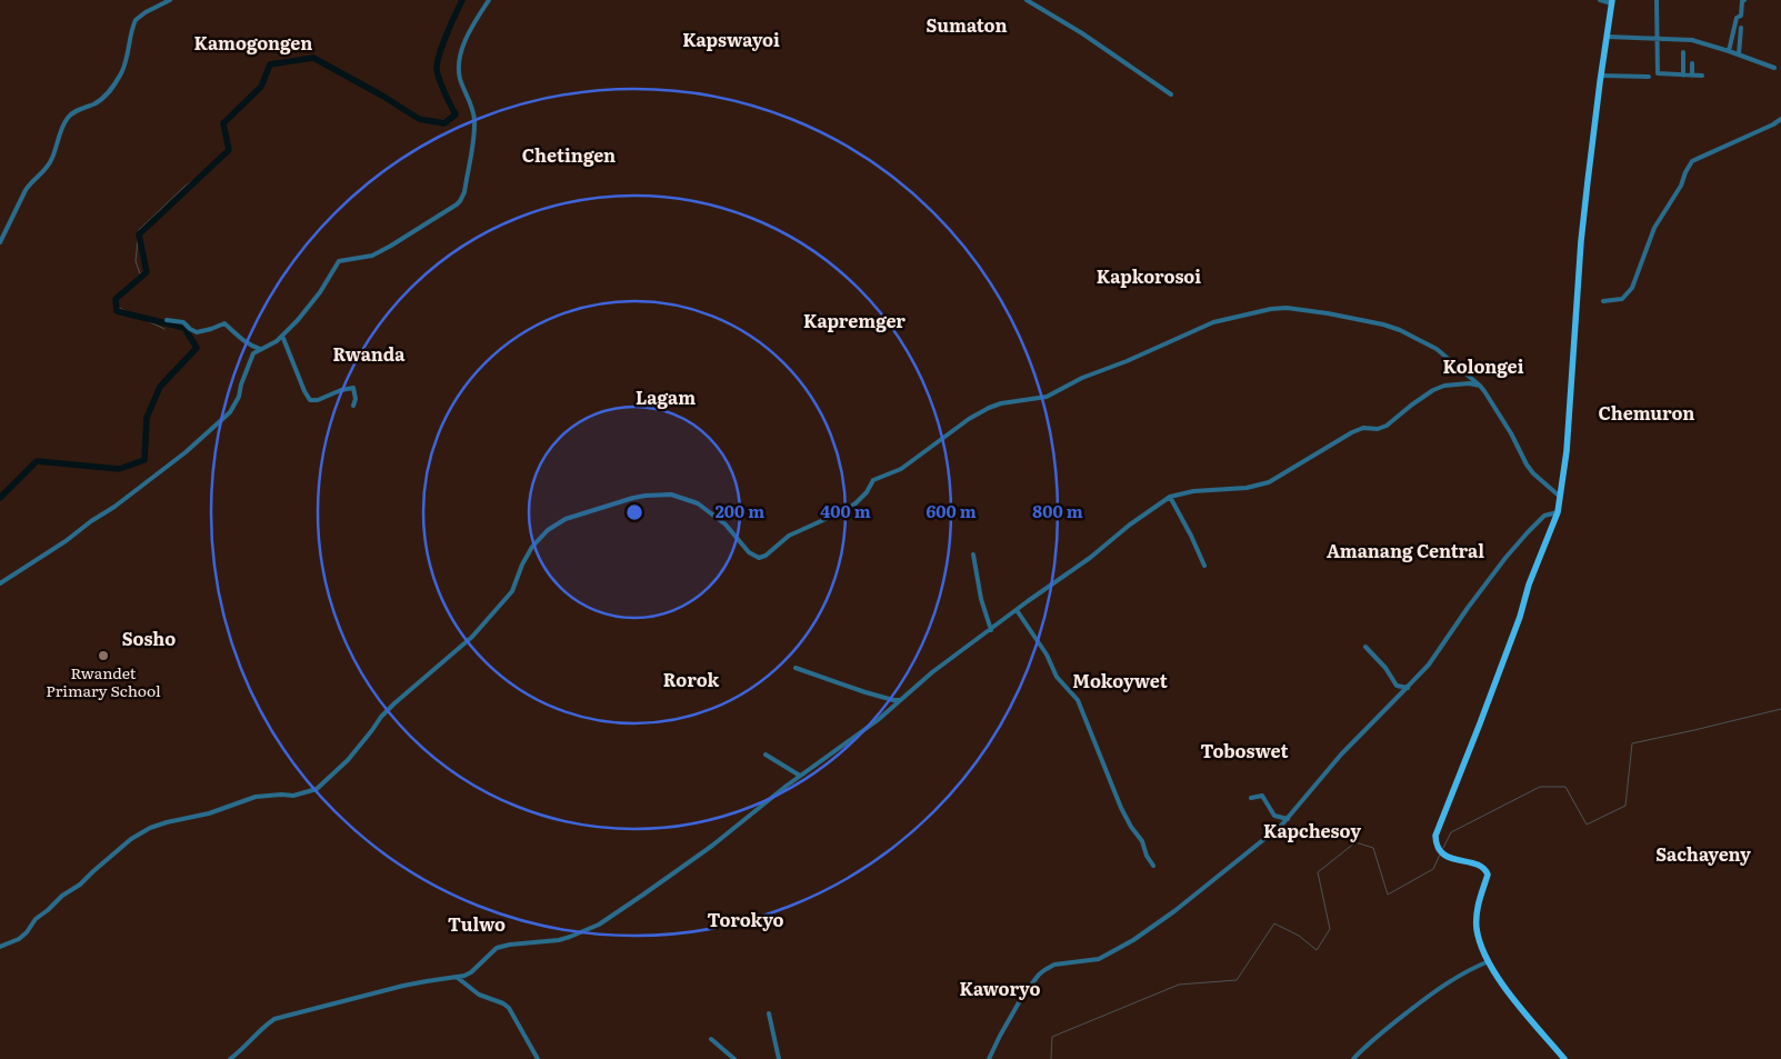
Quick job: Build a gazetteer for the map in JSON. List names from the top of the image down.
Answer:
{
  "districts": [
    "Sumaton",
    "Kapswayoi",
    "Kamogongen",
    "Chetingen",
    "Kapkorosoi",
    "Kapremger",
    "Rwanda",
    "Kolongei",
    "Lagam",
    "Chemuron",
    "Amanang Central",
    "Sosho",
    "Rorok",
    "Mokoywet",
    "Toboswet",
    "Kapchesoy",
    "Sachayeny",
    "Torokyo",
    "Tulwo",
    "Kaworyo"
  ],
  "places": ["Rwandet Primary School"],
  "rings": [
    "200 m",
    "400 m",
    "600 m",
    "800 m"
  ]
}
